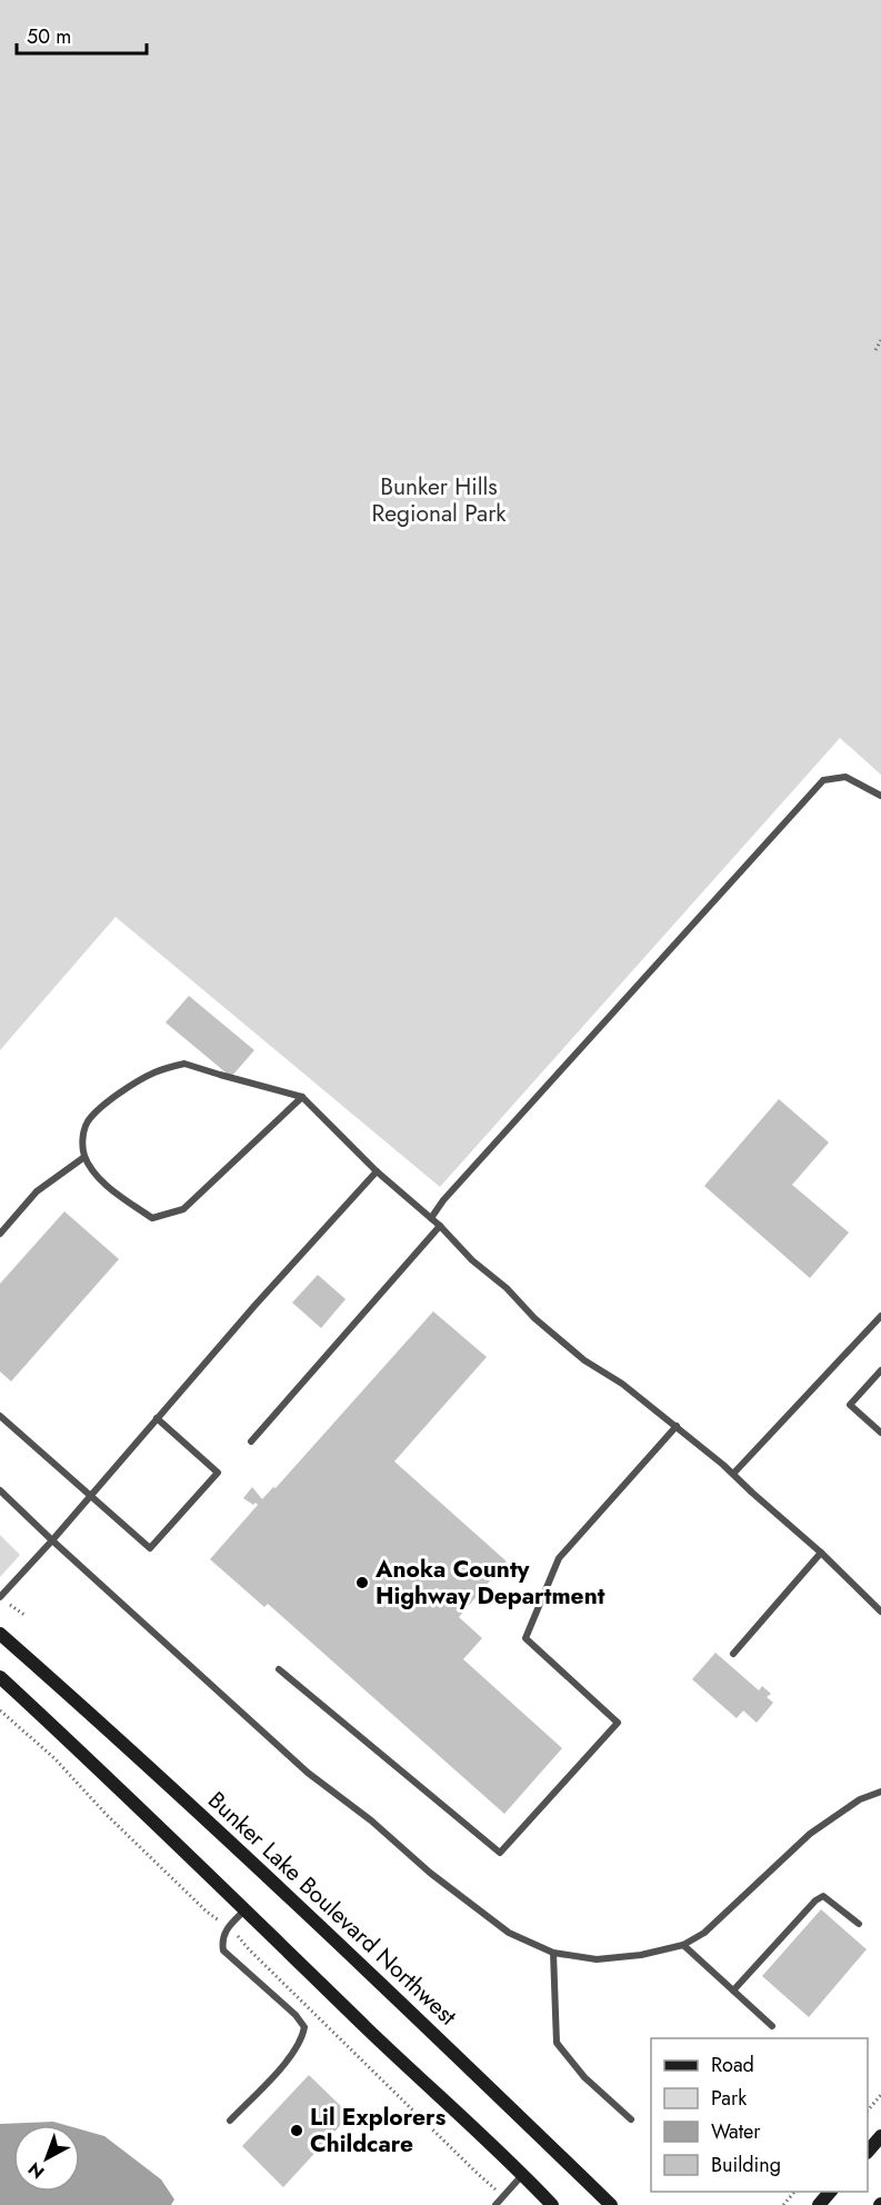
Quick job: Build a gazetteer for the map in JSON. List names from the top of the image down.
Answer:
{
  "streets": {
    "main road": ["Bunker Lake Boulevard Northwest"]
  },
  "parks": ["Bunker Hills Regional Park"],
  "places": ["Anoka County Highway Department", "Lil Explorers Childcare"],
  "legend": [
    "Road",
    "Park",
    "Water",
    "Building"
  ],
  "scale_bar": "50 m",
  "north": "bottom left"
}
